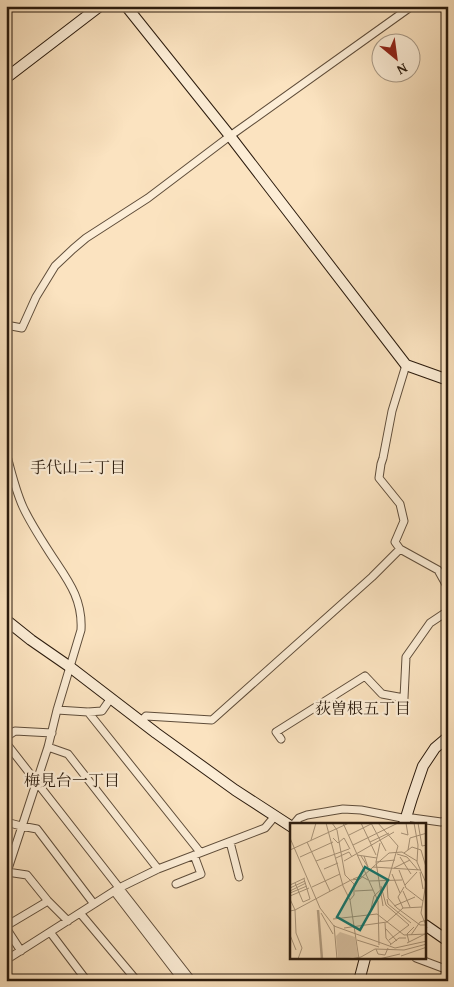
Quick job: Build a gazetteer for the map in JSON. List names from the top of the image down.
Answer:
{
  "districts": ["手代山二丁目", "荻曽根五丁目", "梅見台一丁目"],
  "north": "bottom right"
}
